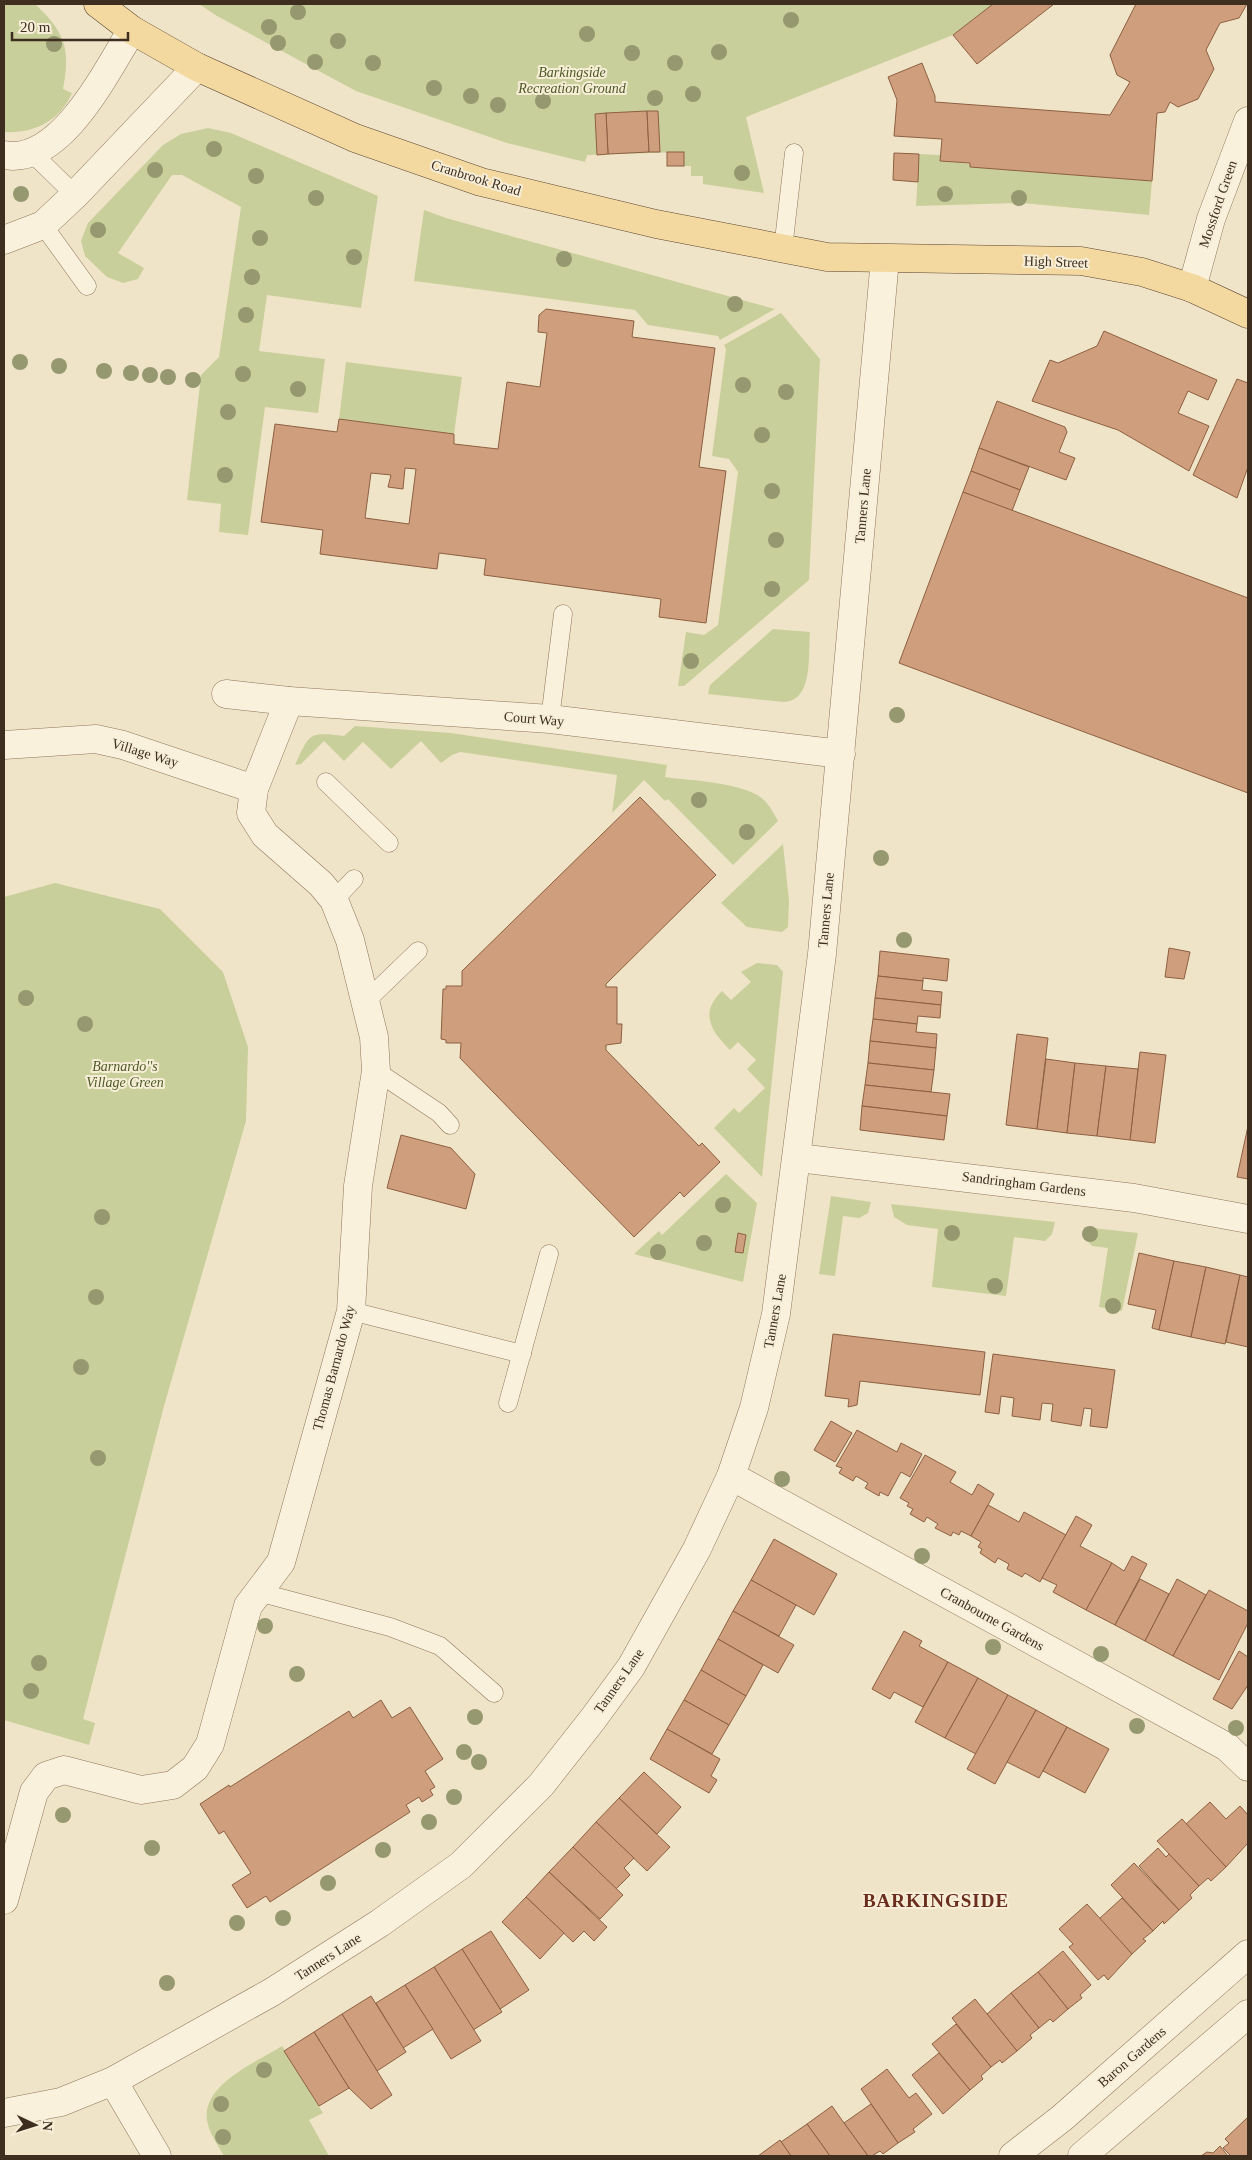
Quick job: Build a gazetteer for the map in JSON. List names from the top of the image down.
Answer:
{
  "streets": {
    "main road": ["Cranbrook Road", "High Street"],
    "street": [
      "Mossford Green",
      "Tanners Lane",
      "Court Way",
      "Village Way",
      "Sandringham Gardens",
      "Thomas Barnardo Way",
      "Cranbourne Gardens",
      "Baron Gardens"
    ]
  },
  "crossings": [
    ["Cranbrook Road", "High Street"],
    ["Cranbrook Road", "Tanners Lane"],
    ["Mossford Green", "High Street"],
    ["High Street", "Tanners Lane"],
    ["Tanners Lane", "Court Way"],
    ["Tanners Lane", "Sandringham Gardens"],
    ["Tanners Lane", "Cranbourne Gardens"],
    ["Court Way", "Thomas Barnardo Way"],
    ["Village Way", "Thomas Barnardo Way"]
  ],
  "districts": ["BARKINGSIDE"],
  "parks": ["Barkingside Recreation Ground", "Barnardo''s Village Green"],
  "scale_bar": "20 m",
  "north": "right"
}
